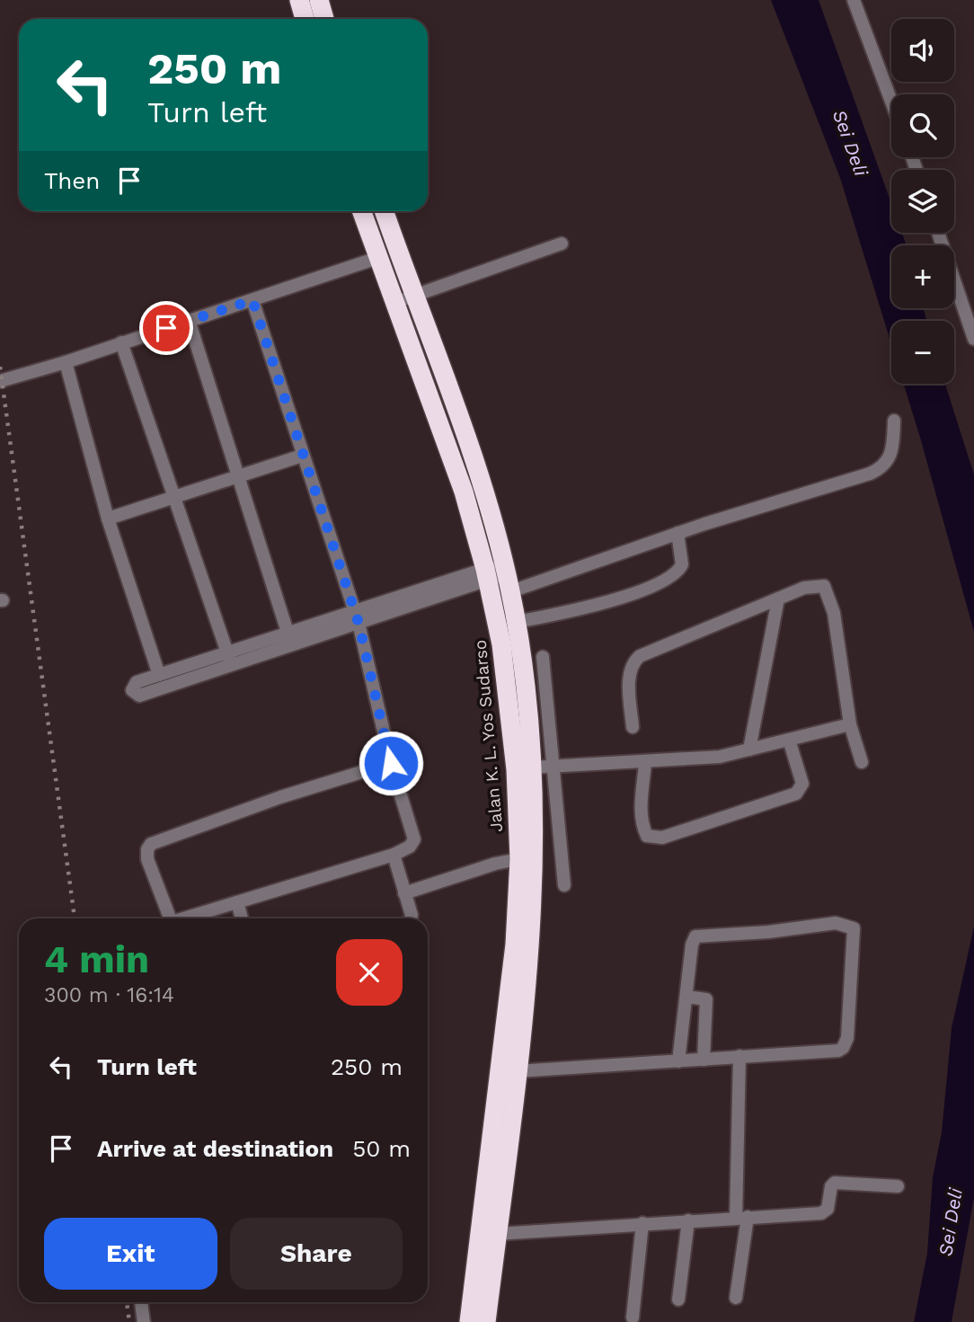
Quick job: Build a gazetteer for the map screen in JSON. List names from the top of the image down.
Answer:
{
  "streets": {
    "highway": ["Jalan K. L. Yos Sudarso"]
  },
  "water": ["Sei Deli"],
  "page": {
    "map_buttons": ["+", "−"],
    "turn": ["250 m", "Turn left"],
    "then": "Then",
    "heading": ["4 min", "300 m · 16:14"],
    "list": [
      {
        "name": "Turn left",
        "value": "250 m"
      },
      {
        "name": "Arrive at destination",
        "value": "50 m"
      }
    ],
    "buttons": ["Exit", "Share"]
  }
}
